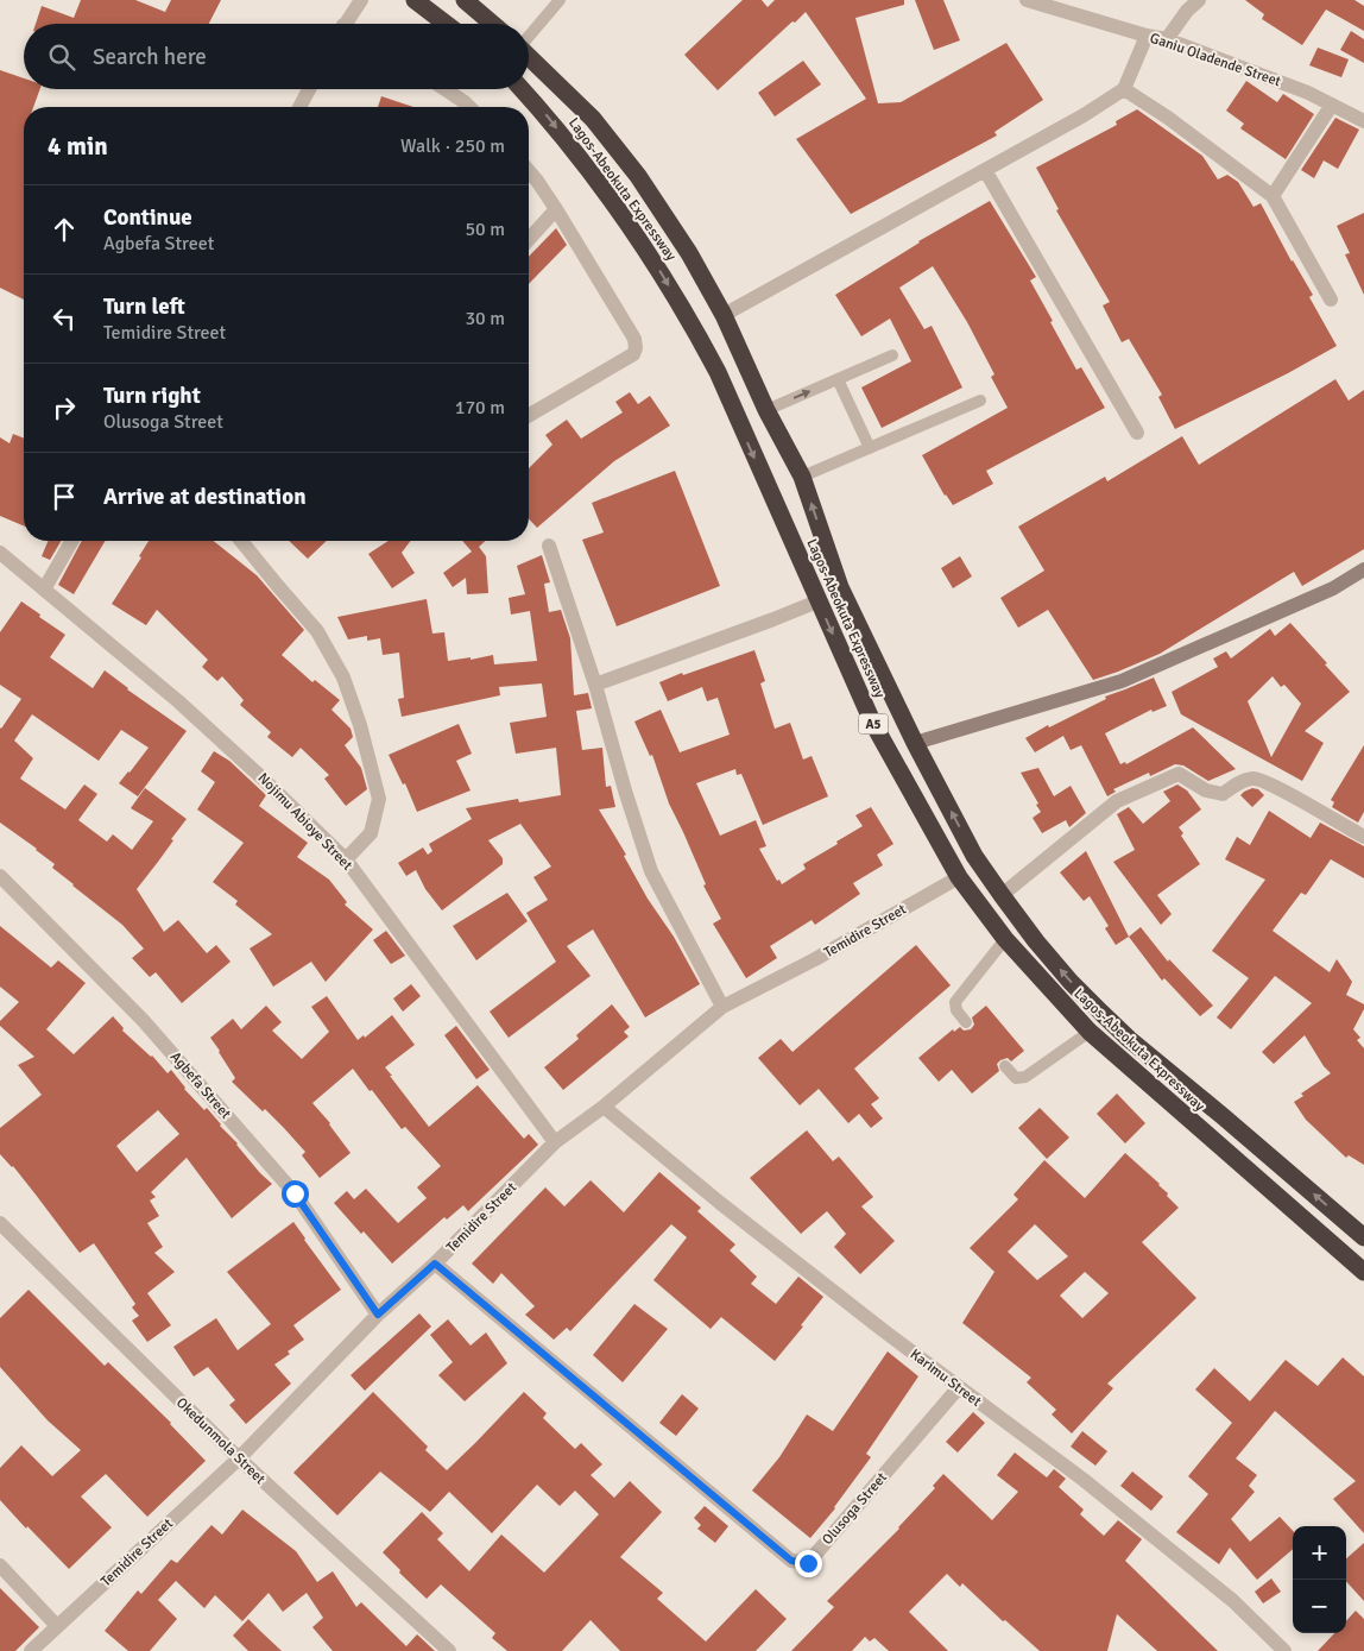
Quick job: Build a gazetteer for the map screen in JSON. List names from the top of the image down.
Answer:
{
  "streets": {
    "highway": ["Lagos-Abeokuta Expressway", "A5"],
    "street": [
      "Ganiu Oladende Street",
      "Nojimu Abioye Street",
      "Temidire Street",
      "Agbefa Street",
      "Karimu Street",
      "Okedunmola Street",
      "Olusoga Street"
    ]
  },
  "crossings": [
    ["Lagos-Abeokuta Expressway", "Temidire Street"],
    ["Nojimu Abioye Street", "Temidire Street"],
    ["Temidire Street", "Agbefa Street"],
    ["Temidire Street", "Karimu Street"],
    ["Temidire Street", "Okedunmola Street"],
    ["Temidire Street", "Olusoga Street"],
    ["Karimu Street", "Olusoga Street"]
  ],
  "page": {
    "search": "Search here",
    "heading": ["4 min", "Walk · 250 m"],
    "list": [
      ["Continue", "Agbefa Street", "50 m"],
      ["Turn left", "Temidire Street", "30 m"],
      ["Turn right", "Olusoga Street", "170 m"],
      "Arrive at destination"
    ],
    "map_buttons": ["+", "−"]
  }
}
